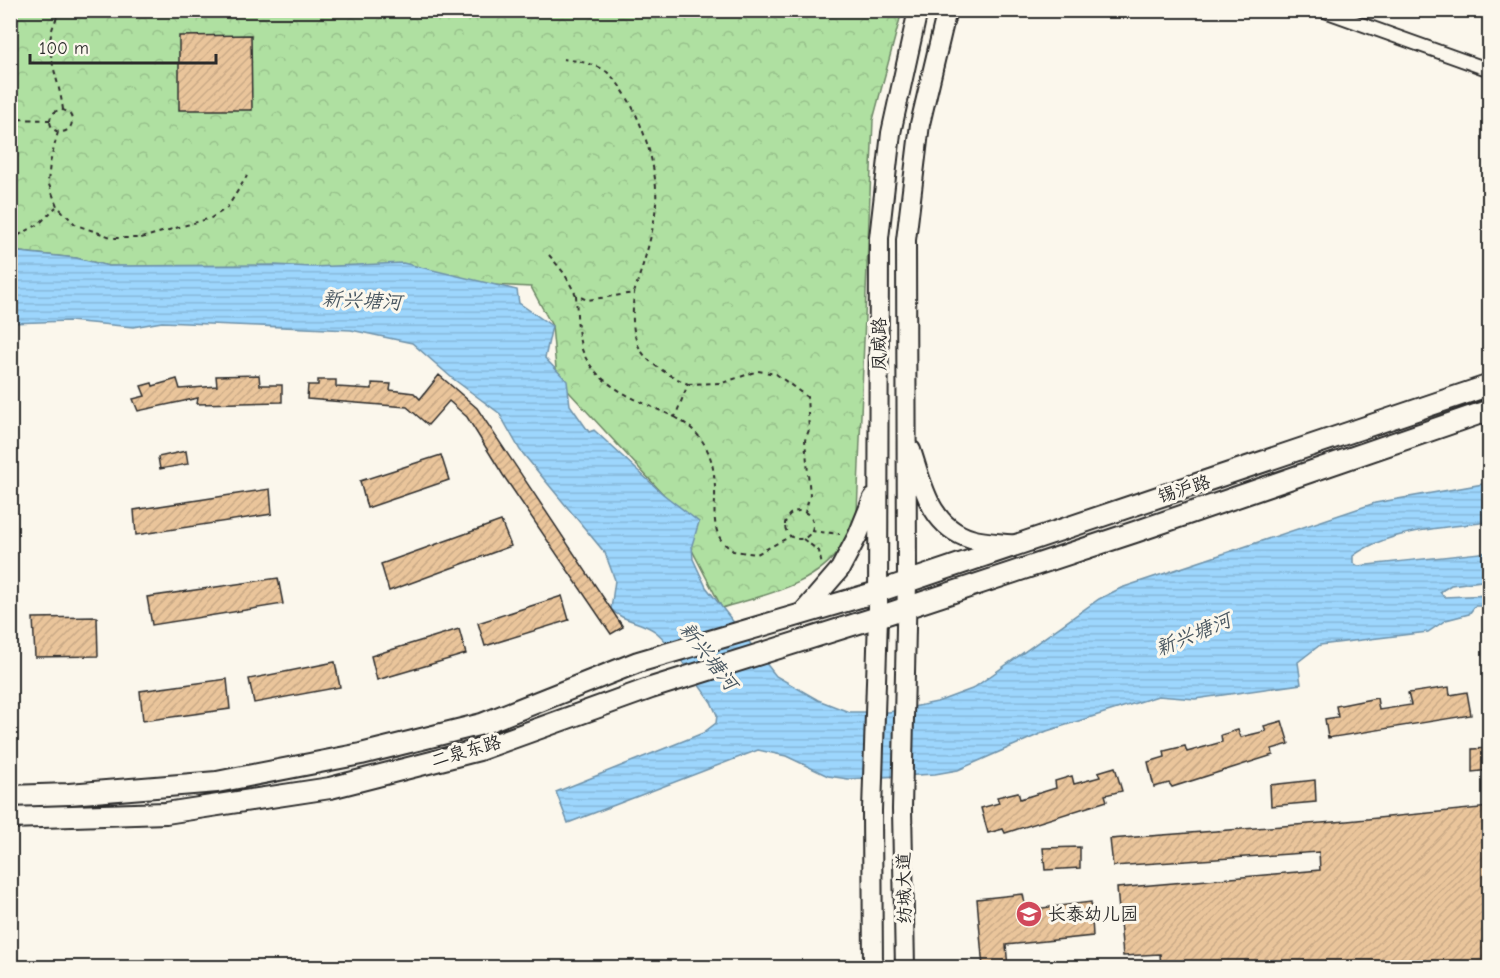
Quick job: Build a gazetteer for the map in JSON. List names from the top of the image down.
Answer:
{
  "streets": {
    "main road": [
      "凤威路",
      "锡沪路",
      "二泉东路",
      "纺城大道"
    ]
  },
  "crossings": [
    ["凤威路", "锡沪路"],
    ["凤威路", "二泉东路"],
    ["凤威路", "纺城大道"],
    ["锡沪路", "二泉东路"]
  ],
  "water": ["新兴塘河"],
  "places": {
    "school or university": ["长泰幼儿园"]
  },
  "scale_bar": "100 m"
}
